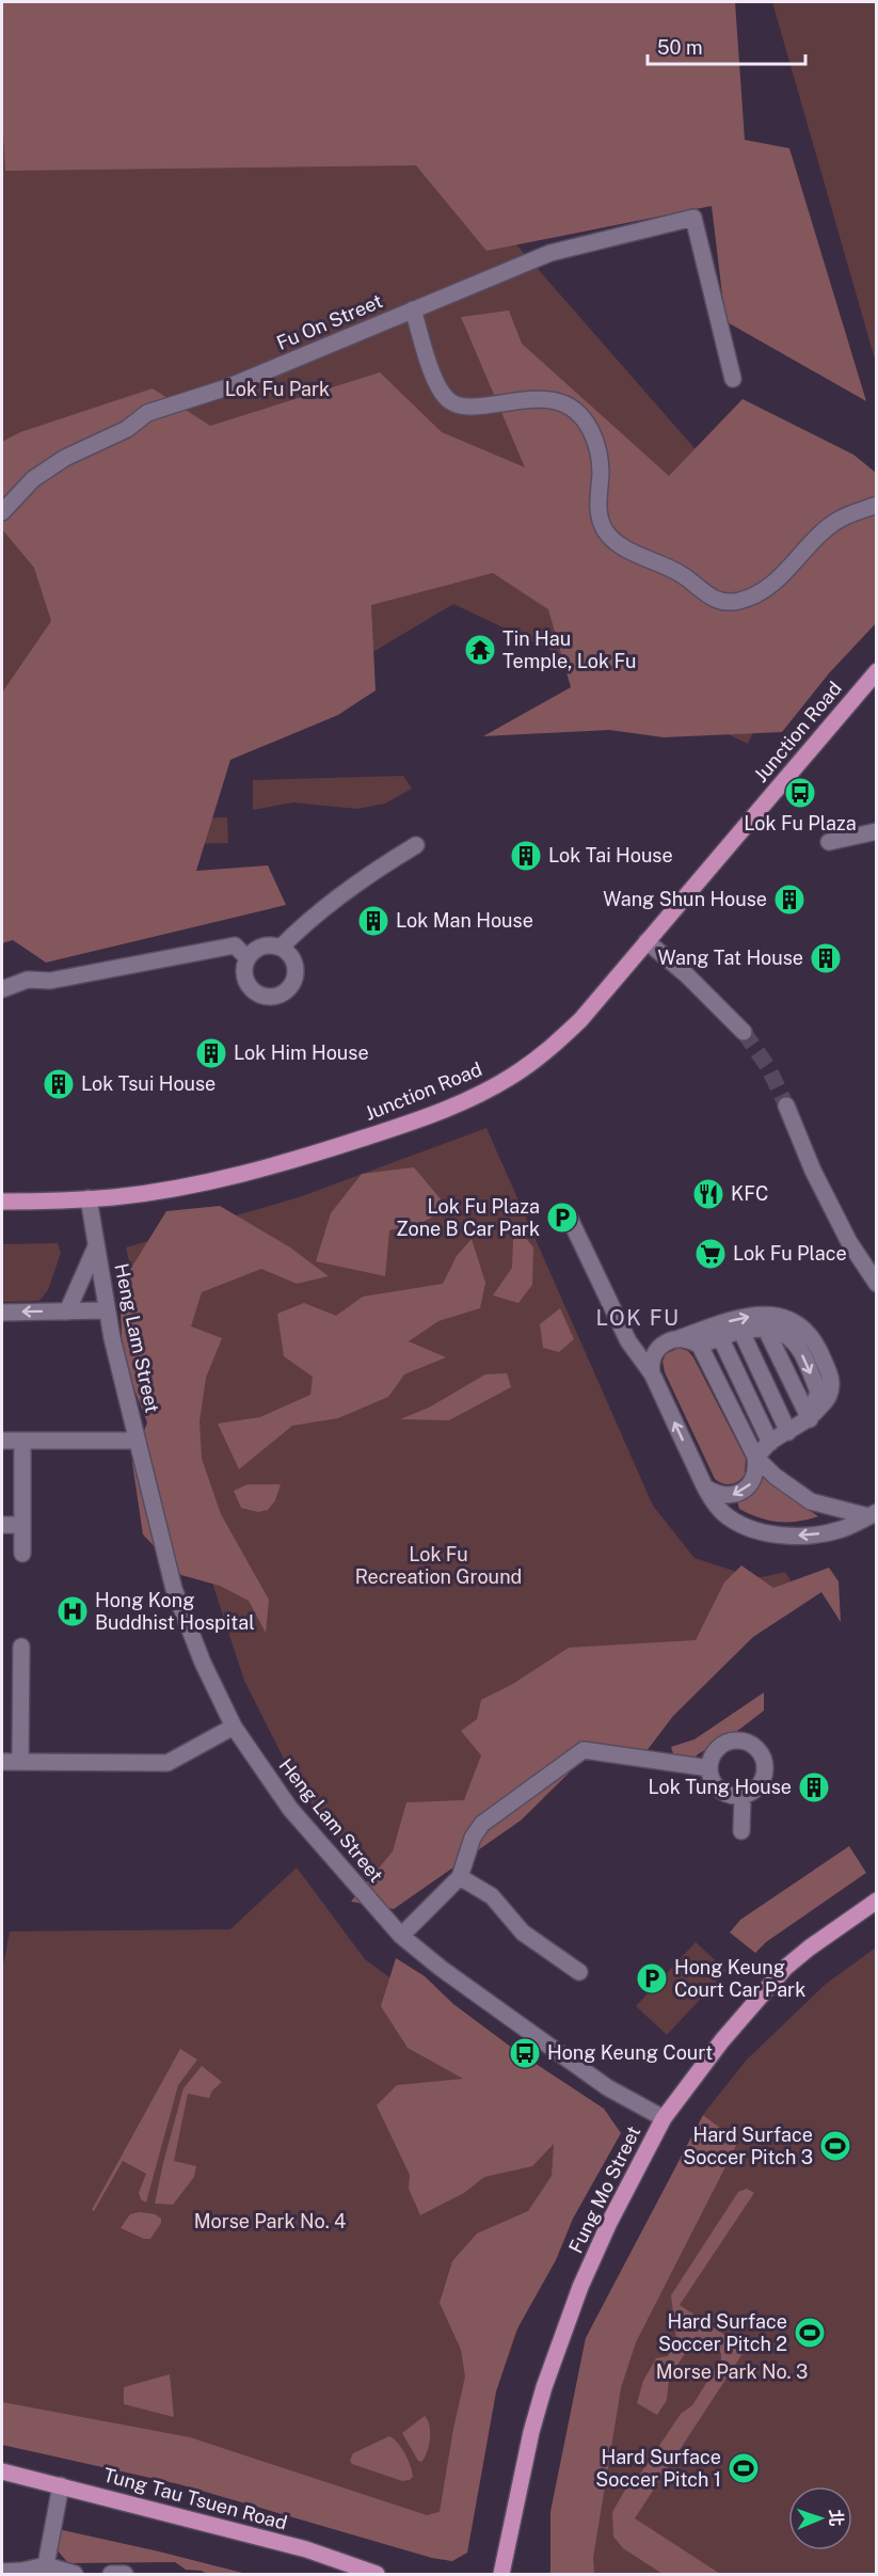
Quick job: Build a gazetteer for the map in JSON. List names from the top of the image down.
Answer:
{
  "streets": {
    "main road": ["Junction Road", "Fung Mo Street", "Tung Tau Tsuen Road"],
    "street": ["Fu On Street", "Heng Lam Street"]
  },
  "crossings": [
    ["Junction Road", "Heng Lam Street"],
    ["Heng Lam Street", "Fung Mo Street"]
  ],
  "districts": ["LOK FU"],
  "parks": [
    "Lok Fu Park",
    "Lok Fu Recreation Ground",
    "Morse Park No. 4",
    "Morse Park No. 3"
  ],
  "places": {
    "temple": ["Tin Hau Temple, Lok Fu"],
    "bus stop": ["Lok Fu Plaza", "Hong Keung Court"],
    "building": [
      "Lok Tai House",
      "Wang Shun House",
      "Lok Man House",
      "Wang Tat House",
      "Lok Him House",
      "Lok Tsui House",
      "Lok Tung House"
    ],
    "restaurant": ["KFC"],
    "parking": ["Lok Fu Plaza Zone B Car Park", "Hong Keung Court Car Park"],
    "supermarket": ["Lok Fu Place"],
    "hospital": ["Hong Kong Buddhist Hospital"],
    "sports": ["Hard Surface Soccer Pitch 3", "Hard Surface Soccer Pitch 2", "Hard Surface Soccer Pitch 1"]
  },
  "scale_bar": "50 m",
  "north": "right"
}
